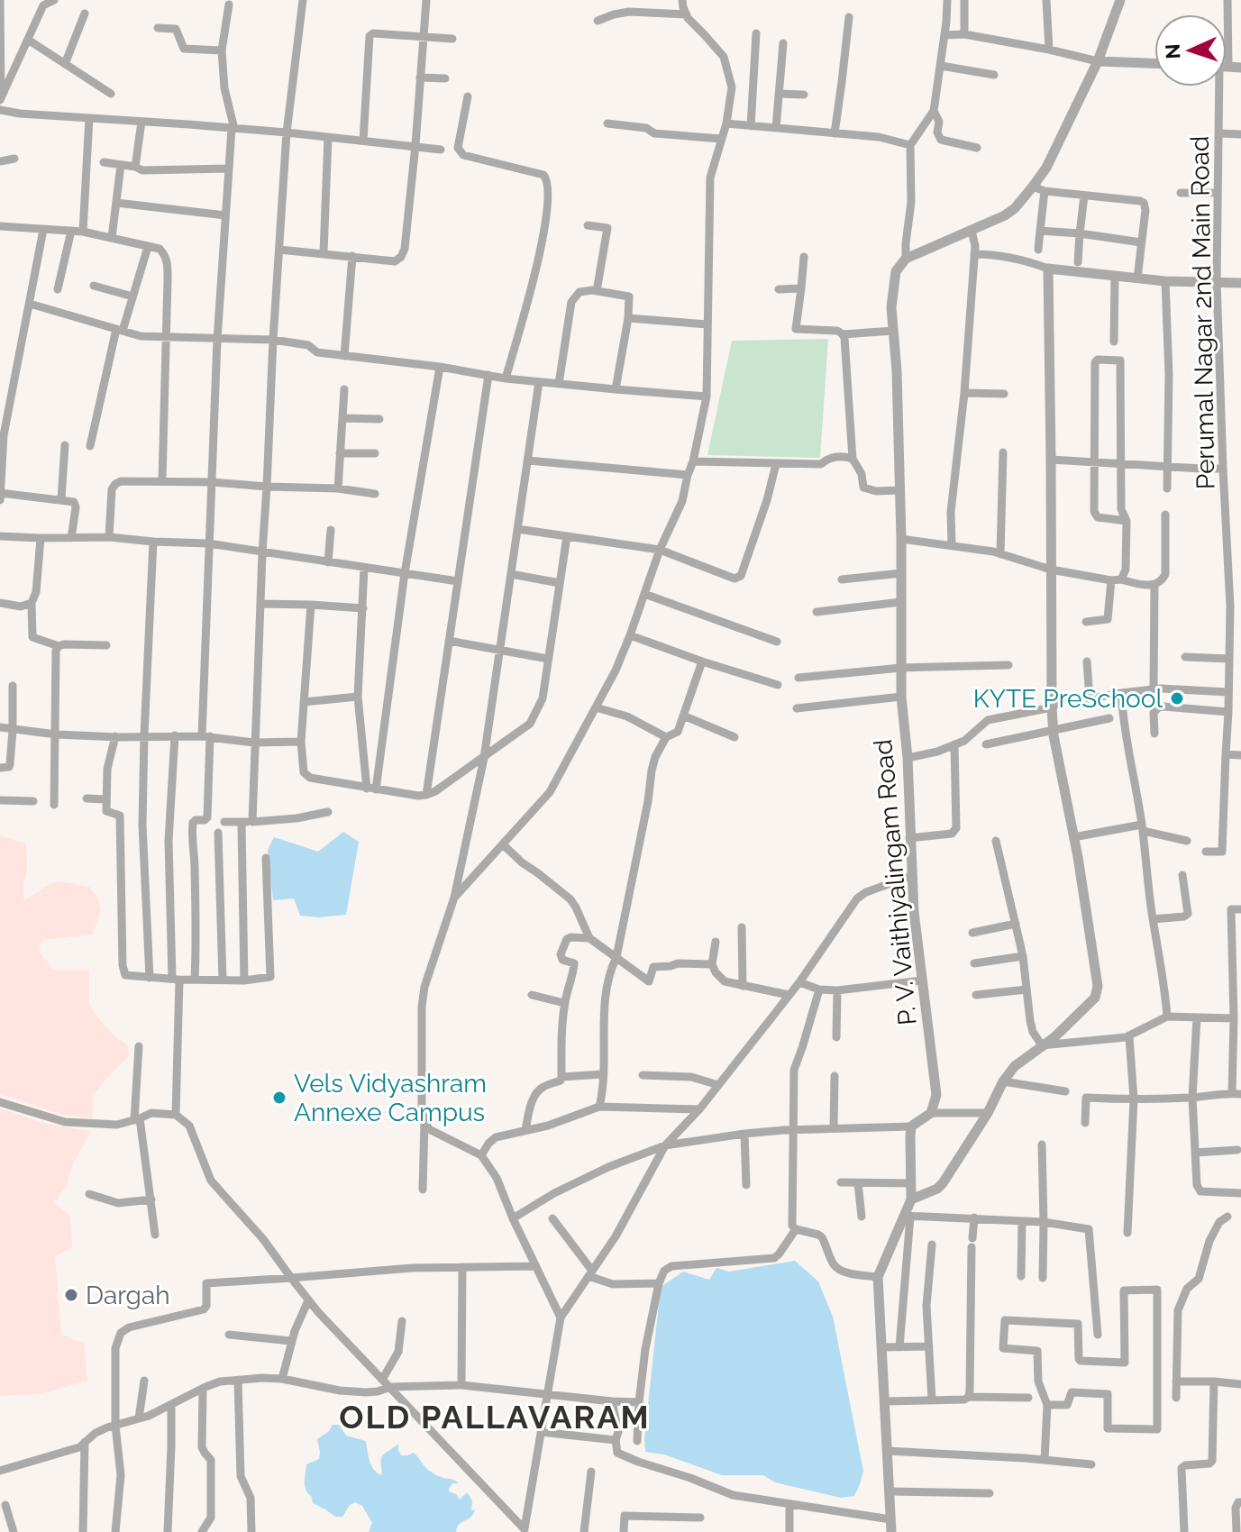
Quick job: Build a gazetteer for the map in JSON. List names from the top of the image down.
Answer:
{
  "streets": {
    "street": ["Perumal Nagar 2nd Main Road", "P. V. Vaithiyalingam Road"]
  },
  "districts": ["OLD PALLAVARAM"],
  "places": ["KYTE PreSchool", "Vels Vidyashram Annexe Campus", "Dargah"],
  "north": "left"
}
